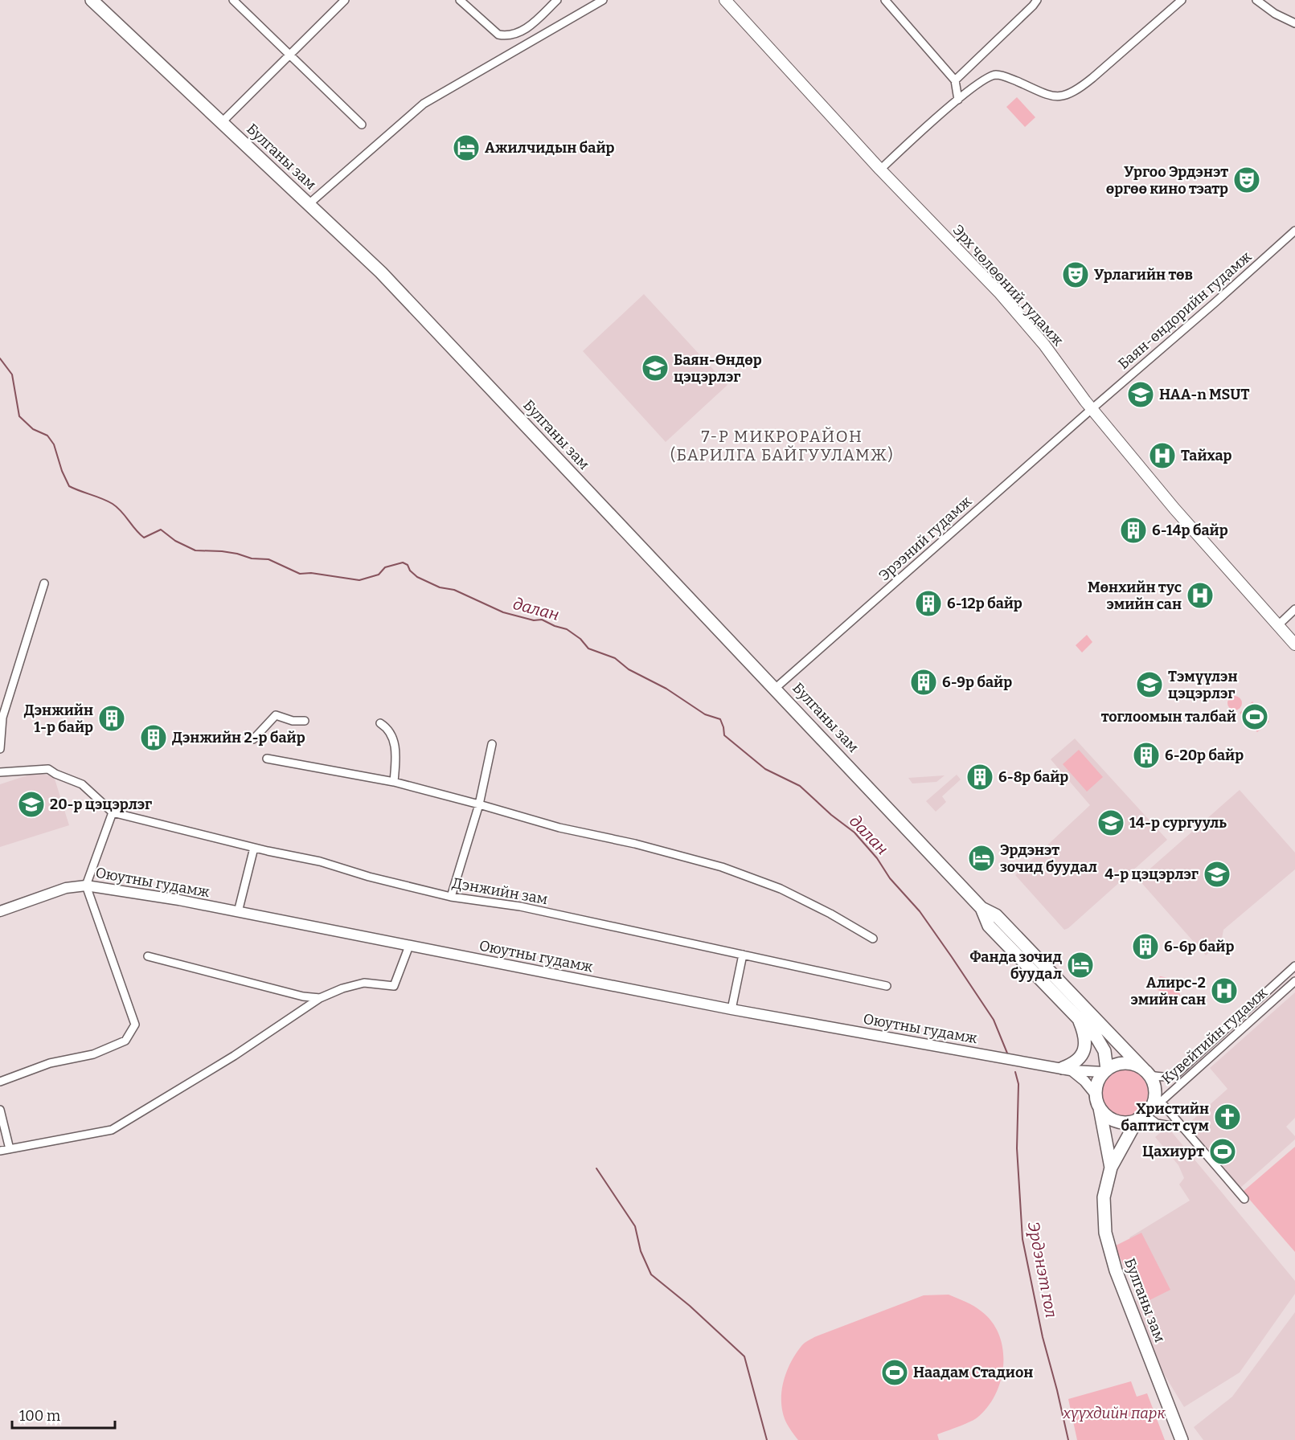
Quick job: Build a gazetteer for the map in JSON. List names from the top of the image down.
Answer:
{
  "streets": {
    "highway": ["Булганы зам"],
    "main road": ["Эрх чөлөөний гудамж"],
    "street": [
      "Баян-өндорийн гудамж",
      "Эрээний гудамж",
      "Оюутны гудамж",
      "Дэнжийн зам",
      "Кувейтийн гудамж"
    ]
  },
  "crossings": [
    ["Булганы зам", "Эрээний гудамж"],
    ["Булганы зам", "Оюутны гудамж"],
    ["Булганы зам", "Кувейтийн гудамж"],
    ["Эрх чөлөөний гудамж", "Баян-өндорийн гудамж"],
    ["Эрх чөлөөний гудамж", "Эрээний гудамж"],
    ["Баян-өндорийн гудамж", "Эрээний гудамж"],
    ["Оюутны гудамж", "Кувейтийн гудамж"]
  ],
  "districts": ["7-Р МИКРОРАЙОН (БАРИЛГА БАЙГУУЛАМЖ)"],
  "water": ["далан", "Эрдэнэт гол"],
  "parks": ["хүүхдийн парк"],
  "places": {
    "hotel": ["Ажилчидын байр", "Эрдэнэт зочид буудал", "Фанда зочид буудал"],
    "theatre": ["Ургоо Эрдэнэт өргөө кино тэатр", "Урлагийн төв"],
    "school or university": [
      "Баян-Өндөр цэцэрлэг",
      "HAA-n MSUT",
      "Тэмүүлэн цэцэрлэг",
      "20-р цэцэрлэг",
      "14-р сургууль",
      "4-р цэцэрлэг"
    ],
    "hospital": ["Тайхар", "Мөнхийн тус эмийн сан", "Aлирс-2 эмийн сан"],
    "building": [
      "6-14р байр",
      "6-12р байр",
      "6-9р байр",
      "Дэнжийн 1-р байр",
      "Дэнжийн 2-р байр",
      "6-20р байр",
      "6-8р байр",
      "6-6р байр"
    ],
    "sports": ["тоглоомын талбай", "Цахиурт", "Наадам Стадион"],
    "church": ["Христийн баптист сүм"]
  },
  "scale_bar": "100 m"
}
